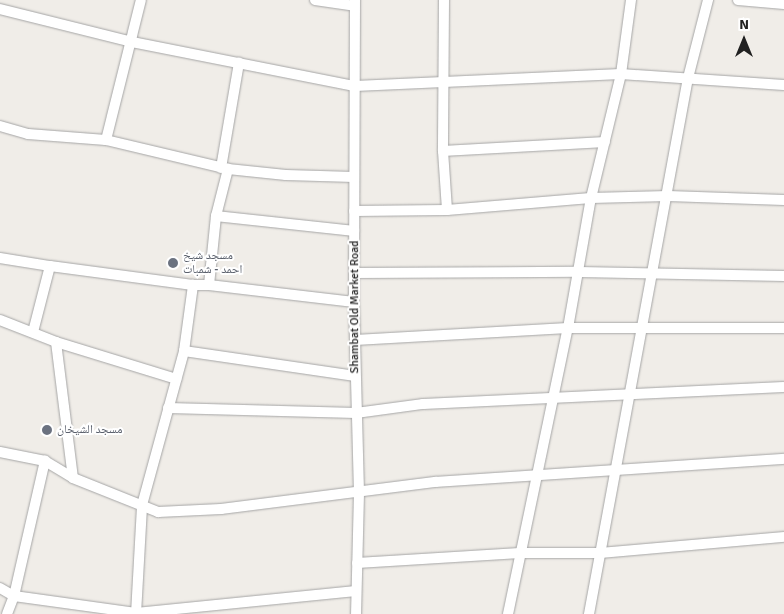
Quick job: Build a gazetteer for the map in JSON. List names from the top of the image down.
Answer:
{
  "streets": {
    "street": ["Shambat Old Market Road"]
  },
  "places": ["مسجد شيخ احمد - شمبات", "مسجد الشيخان"],
  "north": "top"
}
